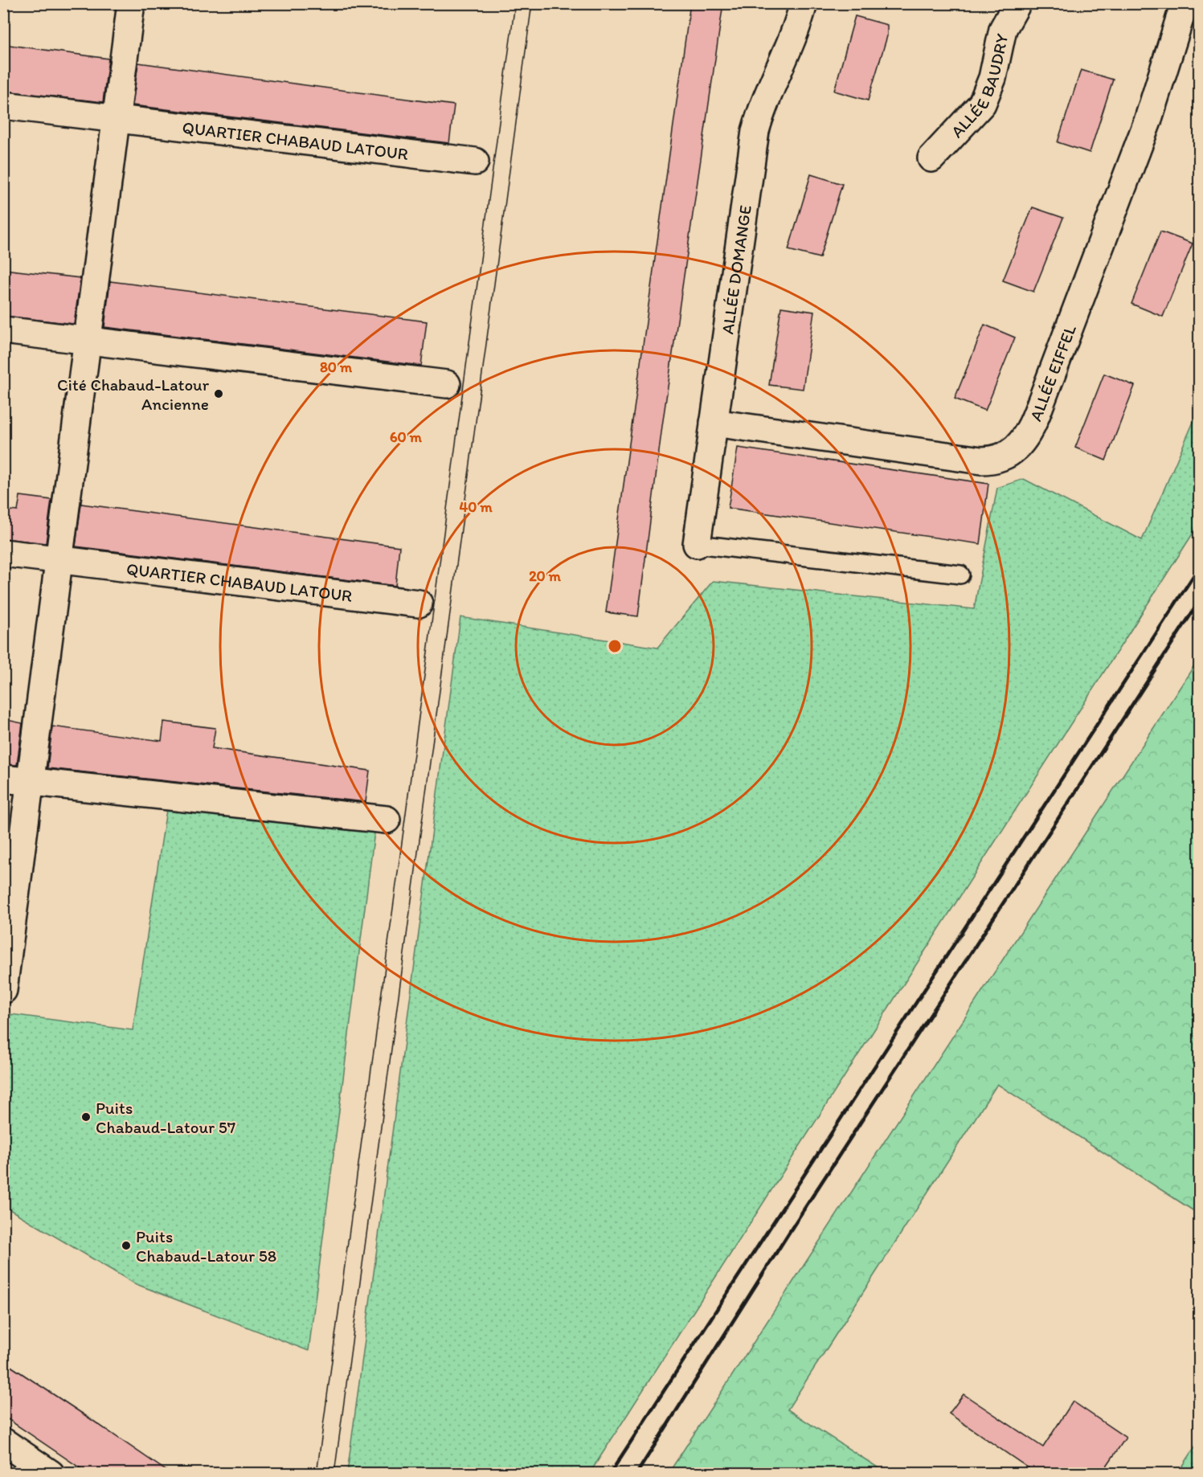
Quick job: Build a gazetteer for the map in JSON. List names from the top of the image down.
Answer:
{
  "streets": {
    "street": [
      "ALLÉE BAUDRY",
      "QUARTIER CHABAUD LATOUR",
      "ALLÉE DOMANGE",
      "ALLÉE EIFFEL"
    ]
  },
  "crossings": [
    ["ALLÉE DOMANGE", "ALLÉE EIFFEL"]
  ],
  "places": ["Cité Chabaud-Latour Ancienne", "Puits Chabaud-Latour 57", "Puits Chabaud-Latour 58"],
  "rings": [
    "80 m",
    "60 m",
    "40 m",
    "20 m"
  ]
}
